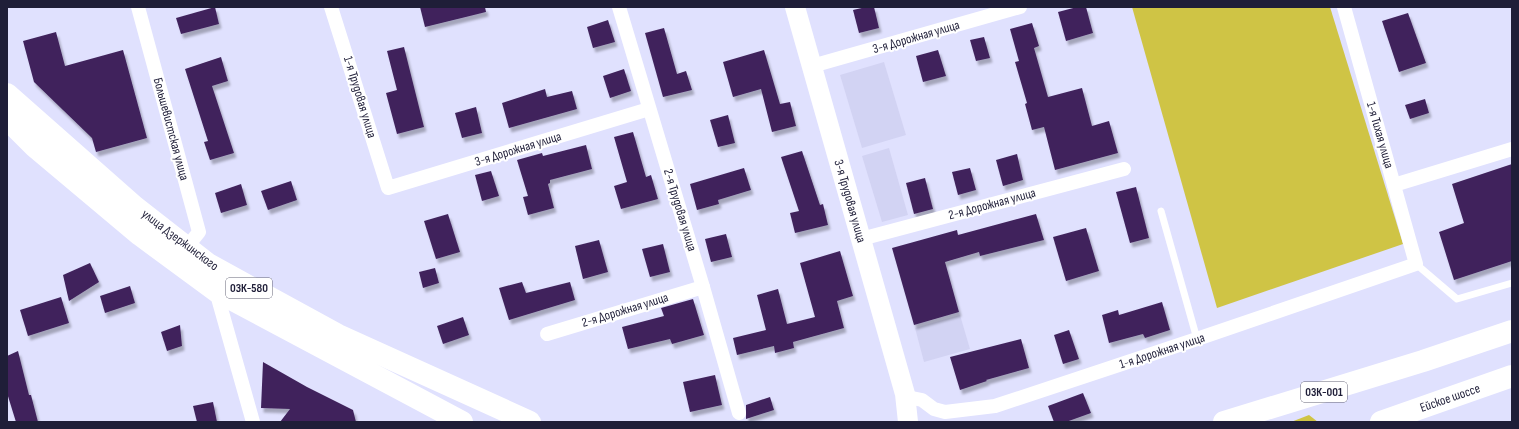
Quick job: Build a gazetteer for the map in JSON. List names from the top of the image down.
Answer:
{
  "streets": {
    "main road": [
      "улица Дзержинского",
      "03К-580",
      "03К-001",
      "Ейское шоссе"
    ],
    "street": [
      "3-я Дорожная улица",
      "1-я Трудовая улица",
      "Большевистская улица",
      "1-я Тихая улица",
      "3-я Трудовая улица",
      "2-я Дорожная улица",
      "2-я Трудовая улица",
      "1-я Дорожная улица"
    ]
  },
  "crossings": [
    ["3-я Дорожная улица", "1-я Трудовая улица"],
    ["3-я Дорожная улица", "3-я Трудовая улица"],
    ["3-я Дорожная улица", "2-я Трудовая улица"],
    ["Большевистская улица", "улица Дзержинского"],
    ["1-я Тихая улица", "1-я Дорожная улица"],
    ["3-я Трудовая улица", "2-я Дорожная улица"],
    ["3-я Трудовая улица", "1-я Дорожная улица"],
    ["2-я Дорожная улица", "2-я Трудовая улица"]
  ]
}
